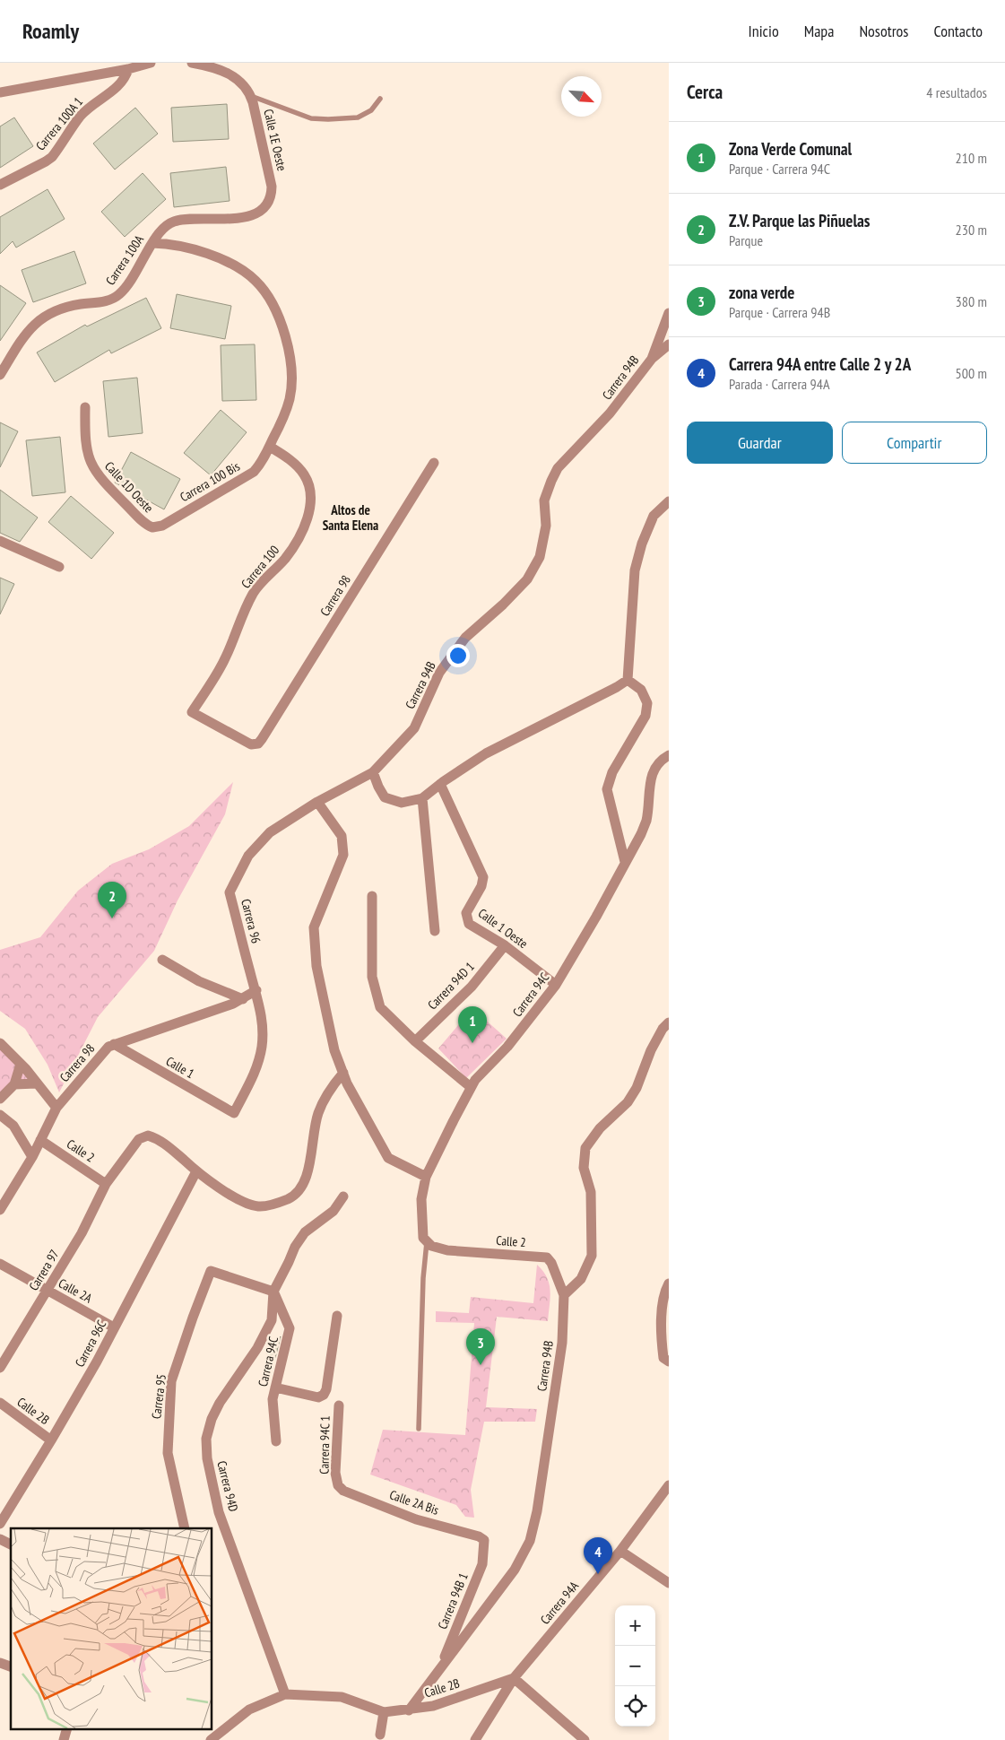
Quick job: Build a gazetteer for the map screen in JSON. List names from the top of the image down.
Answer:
{
  "streets": {
    "street": [
      "Carrera 100A 1",
      "Calle 1E Oeste",
      "Carrera 100A",
      "Carrera 94B",
      "Carrera 100 Bis",
      "Calle 1D Oeste",
      "Carrera 100",
      "Carrera 98",
      "Carrera 96",
      "Calle 1 Oeste",
      "Carrera 94D 1",
      "Carrera 94C",
      "Calle 1",
      "Calle 2",
      "Carrera 97",
      "Calle 2A",
      "Carrera 96C",
      "Carrera 95",
      "Calle 2B",
      "Carrera 94C 1",
      "Carrera 94D",
      "Calle 2A Bis",
      "Carrera 94B 1",
      "Carrera 94A"
    ]
  },
  "crossings": [
    ["Calle 1E Oeste", "Carrera 100A"],
    ["Carrera 94B", "Carrera 96"],
    ["Carrera 94B", "Calle 2"],
    ["Carrera 94B", "Calle 2B"],
    ["Carrera 94B", "Carrera 94B 1"],
    ["Carrera 100 Bis", "Calle 1D Oeste"],
    ["Carrera 100 Bis", "Carrera 100"],
    ["Carrera 100", "Carrera 98"],
    ["Carrera 98", "Carrera 96"],
    ["Carrera 98", "Calle 1"],
    ["Carrera 98", "Calle 2"],
    ["Carrera 96", "Calle 1"],
    ["Calle 1 Oeste", "Carrera 94D 1"],
    ["Calle 1 Oeste", "Carrera 94C"],
    ["Carrera 94C", "Calle 2"],
    ["Carrera 94C", "Carrera 95"],
    ["Carrera 94C", "Carrera 94D"],
    ["Calle 2", "Carrera 97"],
    ["Carrera 97", "Calle 2A"],
    ["Carrera 97", "Carrera 96C"],
    ["Calle 2A", "Carrera 96C"],
    ["Carrera 96C", "Calle 2B"],
    ["Carrera 95", "Carrera 94D"],
    ["Calle 2B", "Carrera 94D"],
    ["Calle 2B", "Carrera 94A"],
    ["Carrera 94C 1", "Calle 2A Bis"],
    ["Calle 2A Bis", "Carrera 94B 1"]
  ],
  "districts": ["Altos de Santa Elena"],
  "north": "bottom right",
  "page": {
    "header": "Roamly",
    "nav": [
      "Inicio",
      "Mapa",
      "Nosotros",
      "Contacto"
    ],
    "heading": ["Cerca", "4 resultados"],
    "list": [
      {
        "mark": "1",
        "name": "Zona Verde Comunal",
        "note": "Parque · Carrera 94C",
        "value": "210 m"
      },
      {
        "mark": "2",
        "name": "Z.V. Parque las Piñuelas",
        "note": "Parque",
        "value": "230 m"
      },
      {
        "mark": "3",
        "name": "zona verde",
        "note": "Parque · Carrera 94B",
        "value": "380 m"
      },
      {
        "mark": "4",
        "name": "Carrera 94A entre Calle 2 y 2A",
        "note": "Parada · Carrera 94A",
        "value": "500 m"
      }
    ],
    "buttons": ["Guardar", "Compartir"],
    "pins": [
      "2",
      "1",
      "3",
      "4"
    ],
    "map_buttons": ["+", "−"]
  }
}
